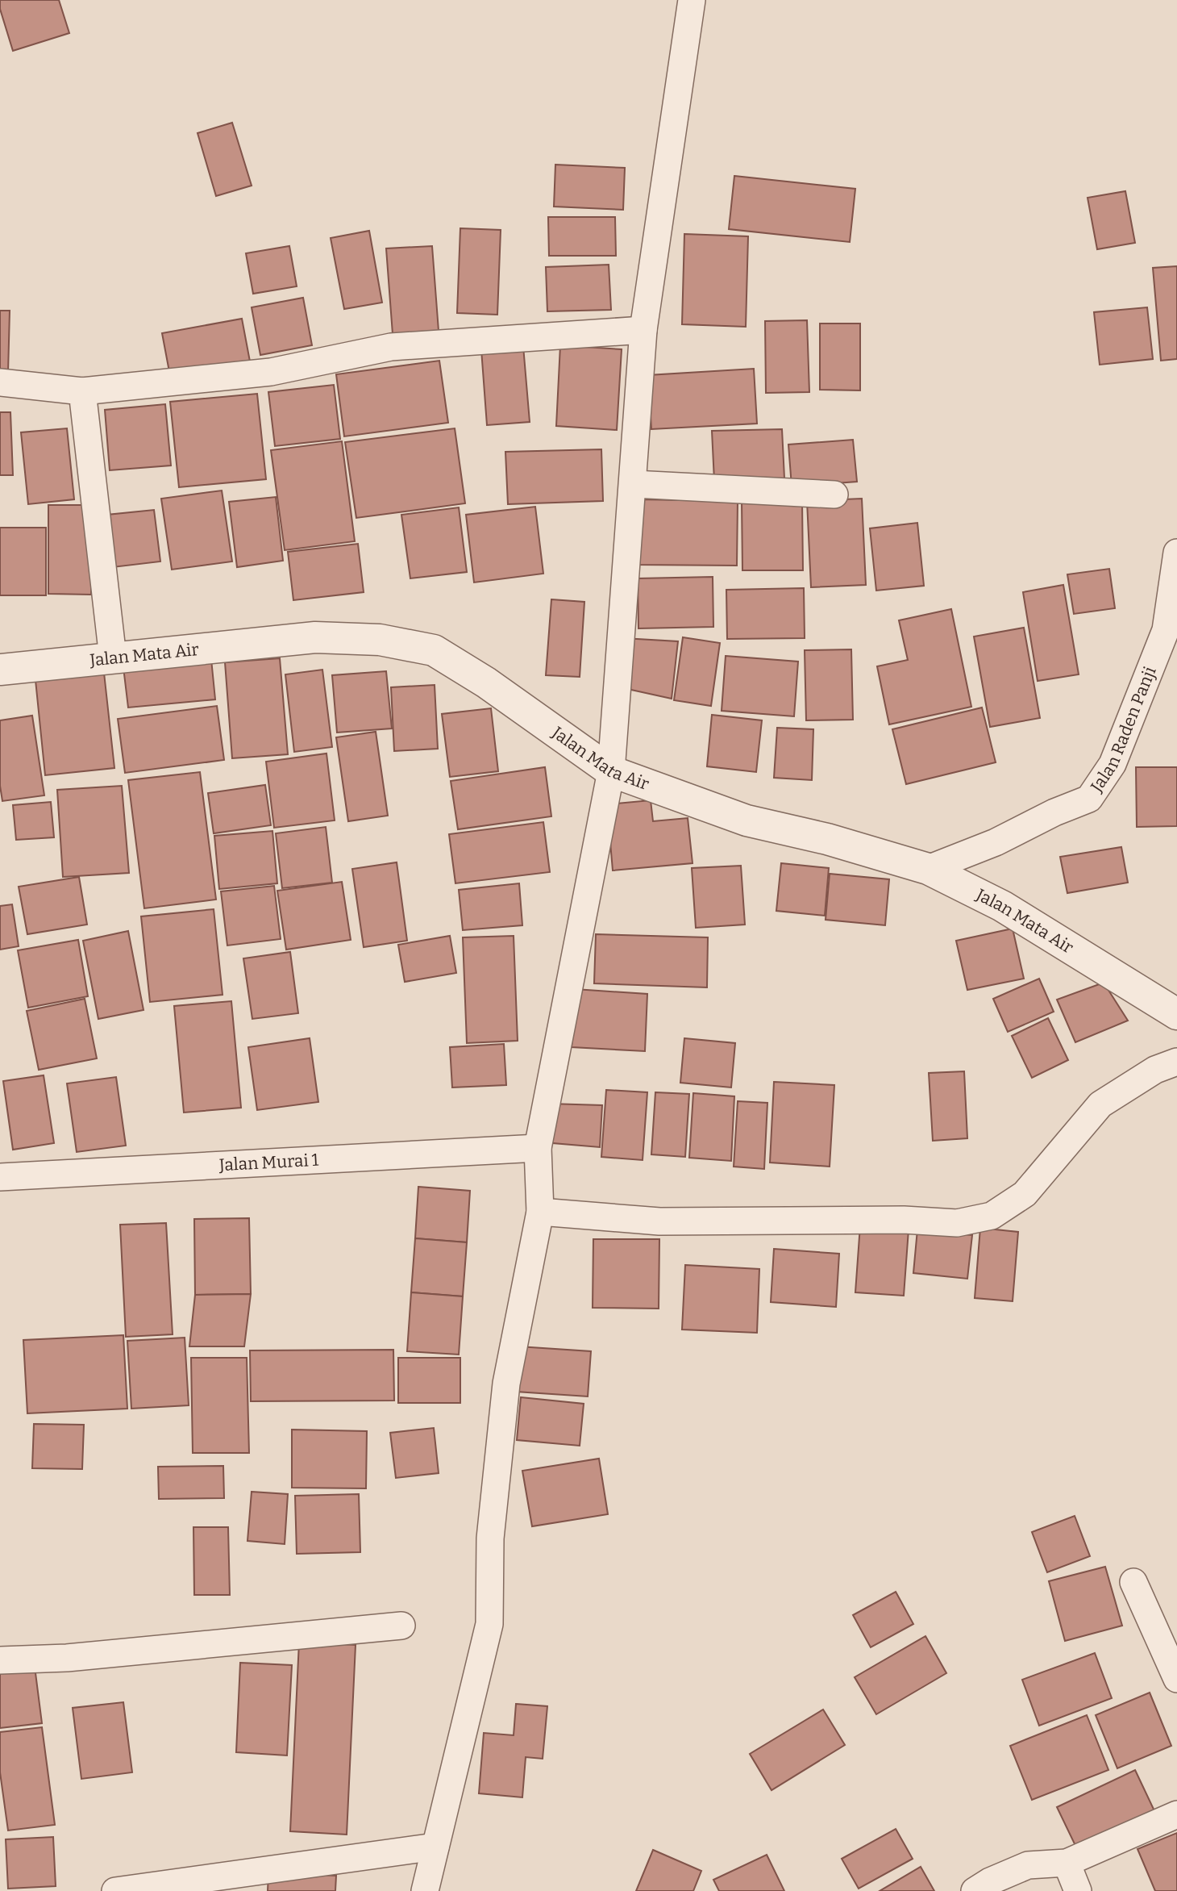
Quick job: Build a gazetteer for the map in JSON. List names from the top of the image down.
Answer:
{
  "streets": {
    "street": ["Jalan Mata Air", "Jalan Raden Panji", "Jalan Murai 1"]
  },
  "crossings": [
    ["Jalan Mata Air", "Jalan Raden Panji"]
  ]
}
